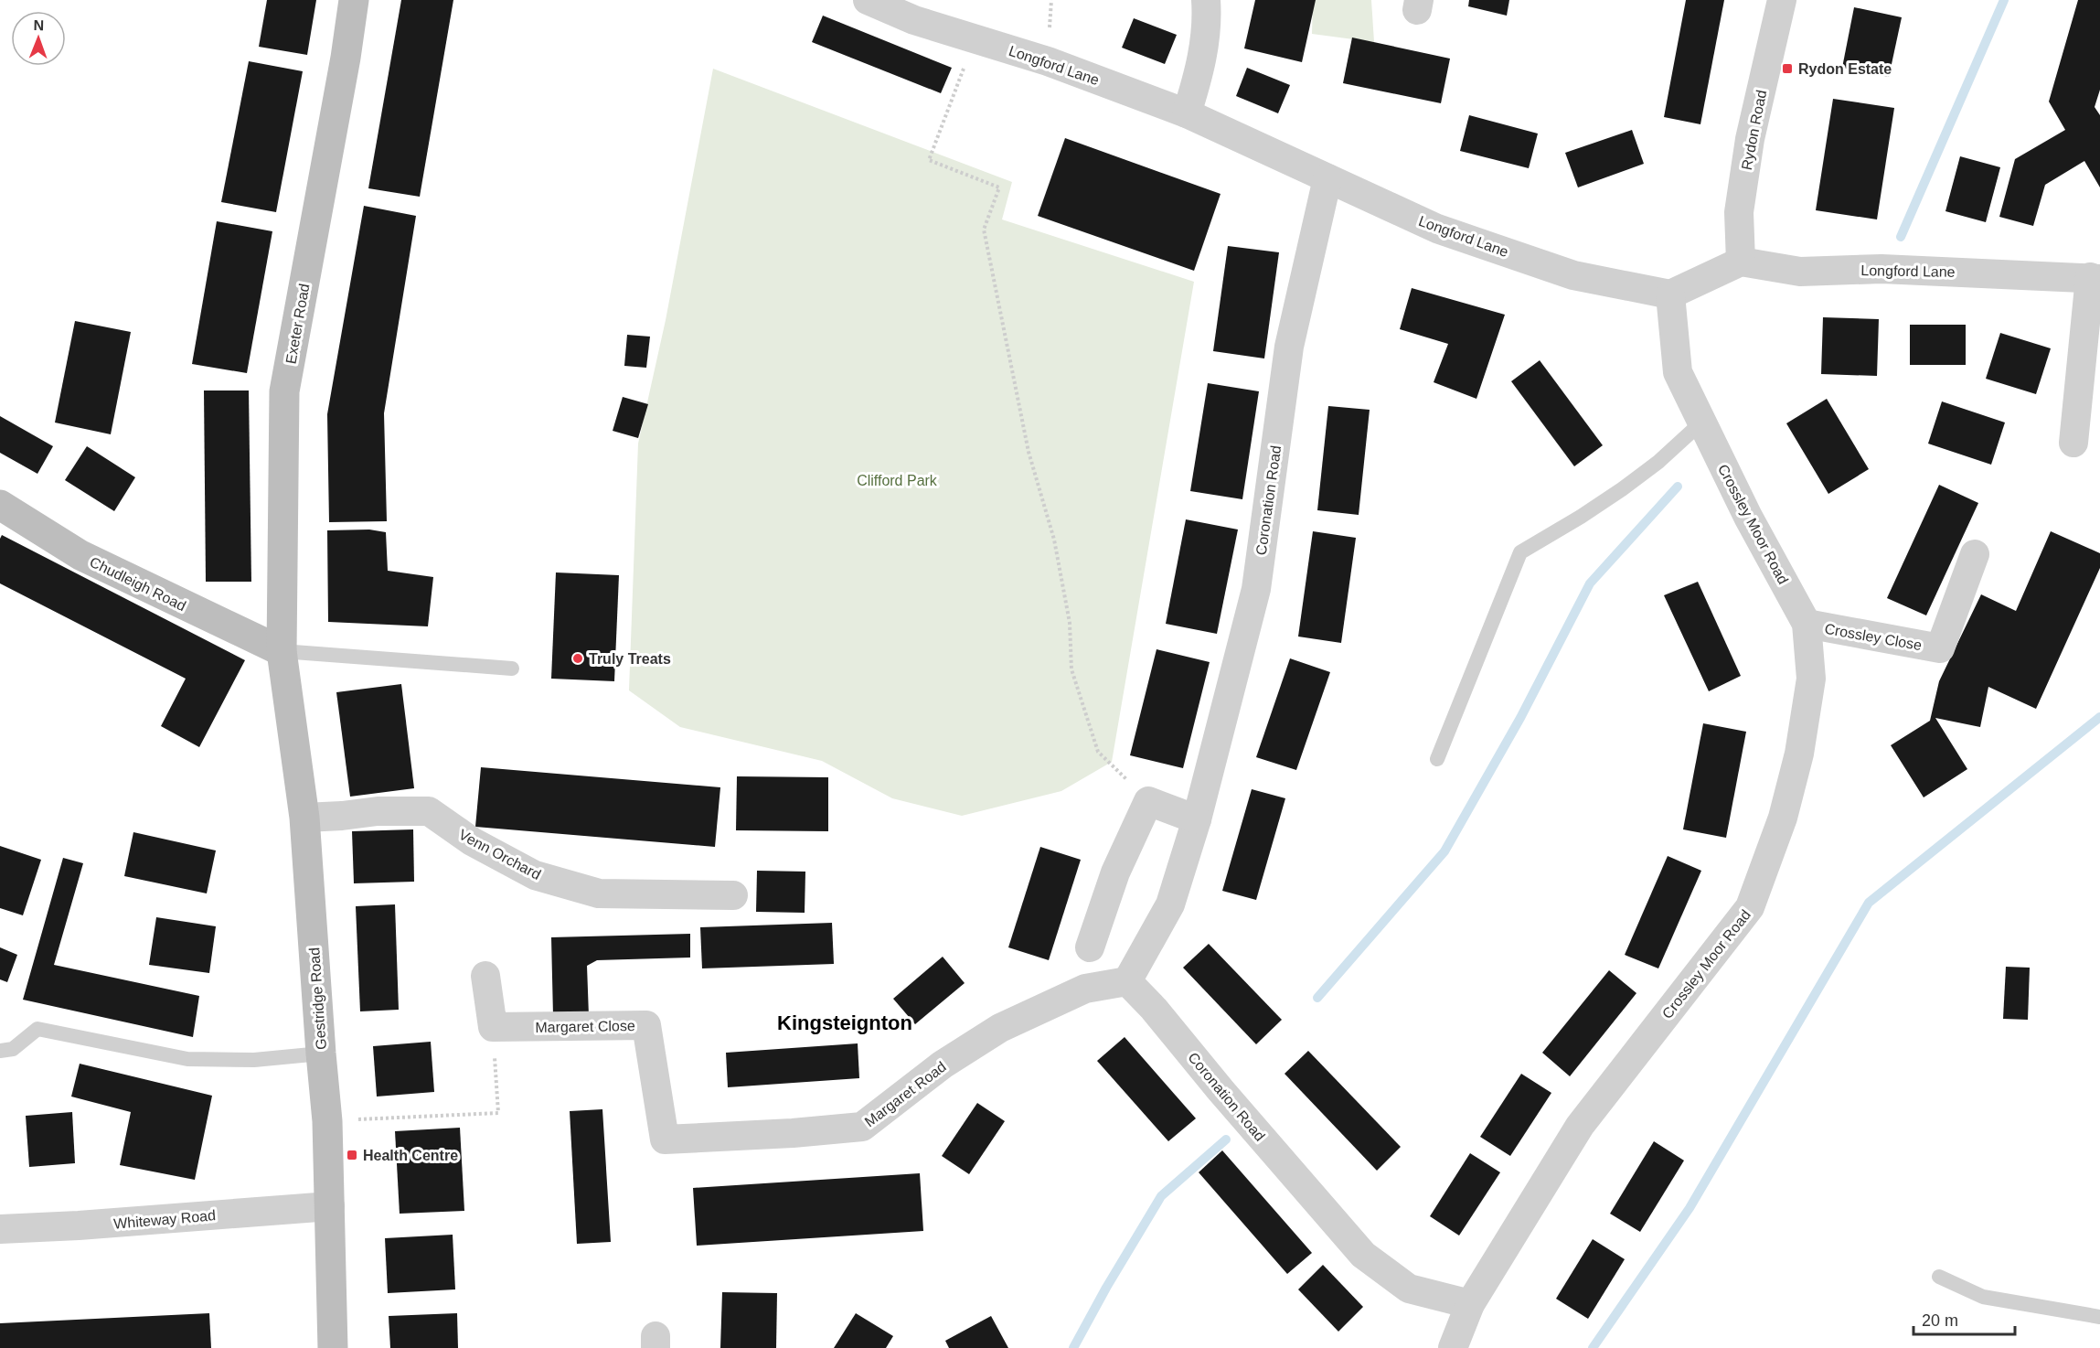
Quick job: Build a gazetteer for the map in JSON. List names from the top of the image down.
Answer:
{
  "streets": {
    "main road": ["Exeter Road", "Chudleigh Road", "Gestridge Road"],
    "street": [
      "Longford Lane",
      "Rydon Road",
      "Coronation Road",
      "Crossley Moor Road",
      "Crossley Close",
      "Venn Orchard",
      "Margaret Close",
      "Margaret Road",
      "Whiteway Road"
    ]
  },
  "crossings": [
    ["Longford Lane", "Rydon Road"],
    ["Longford Lane", "Coronation Road"],
    ["Longford Lane", "Crossley Moor Road"],
    ["Exeter Road", "Chudleigh Road"],
    ["Exeter Road", "Gestridge Road"],
    ["Coronation Road", "Crossley Moor Road"],
    ["Coronation Road", "Margaret Road"],
    ["Crossley Moor Road", "Crossley Close"],
    ["Chudleigh Road", "Gestridge Road"],
    ["Venn Orchard", "Gestridge Road"],
    ["Gestridge Road", "Whiteway Road"],
    ["Margaret Close", "Margaret Road"]
  ],
  "districts": ["Kingsteignton"],
  "parks": ["Clifford Park"],
  "places": {
    "transit": ["Rydon Estate", "Health Centre"],
    "other": ["Truly Treats"]
  },
  "scale_bar": "20 m",
  "north": "top"
}
